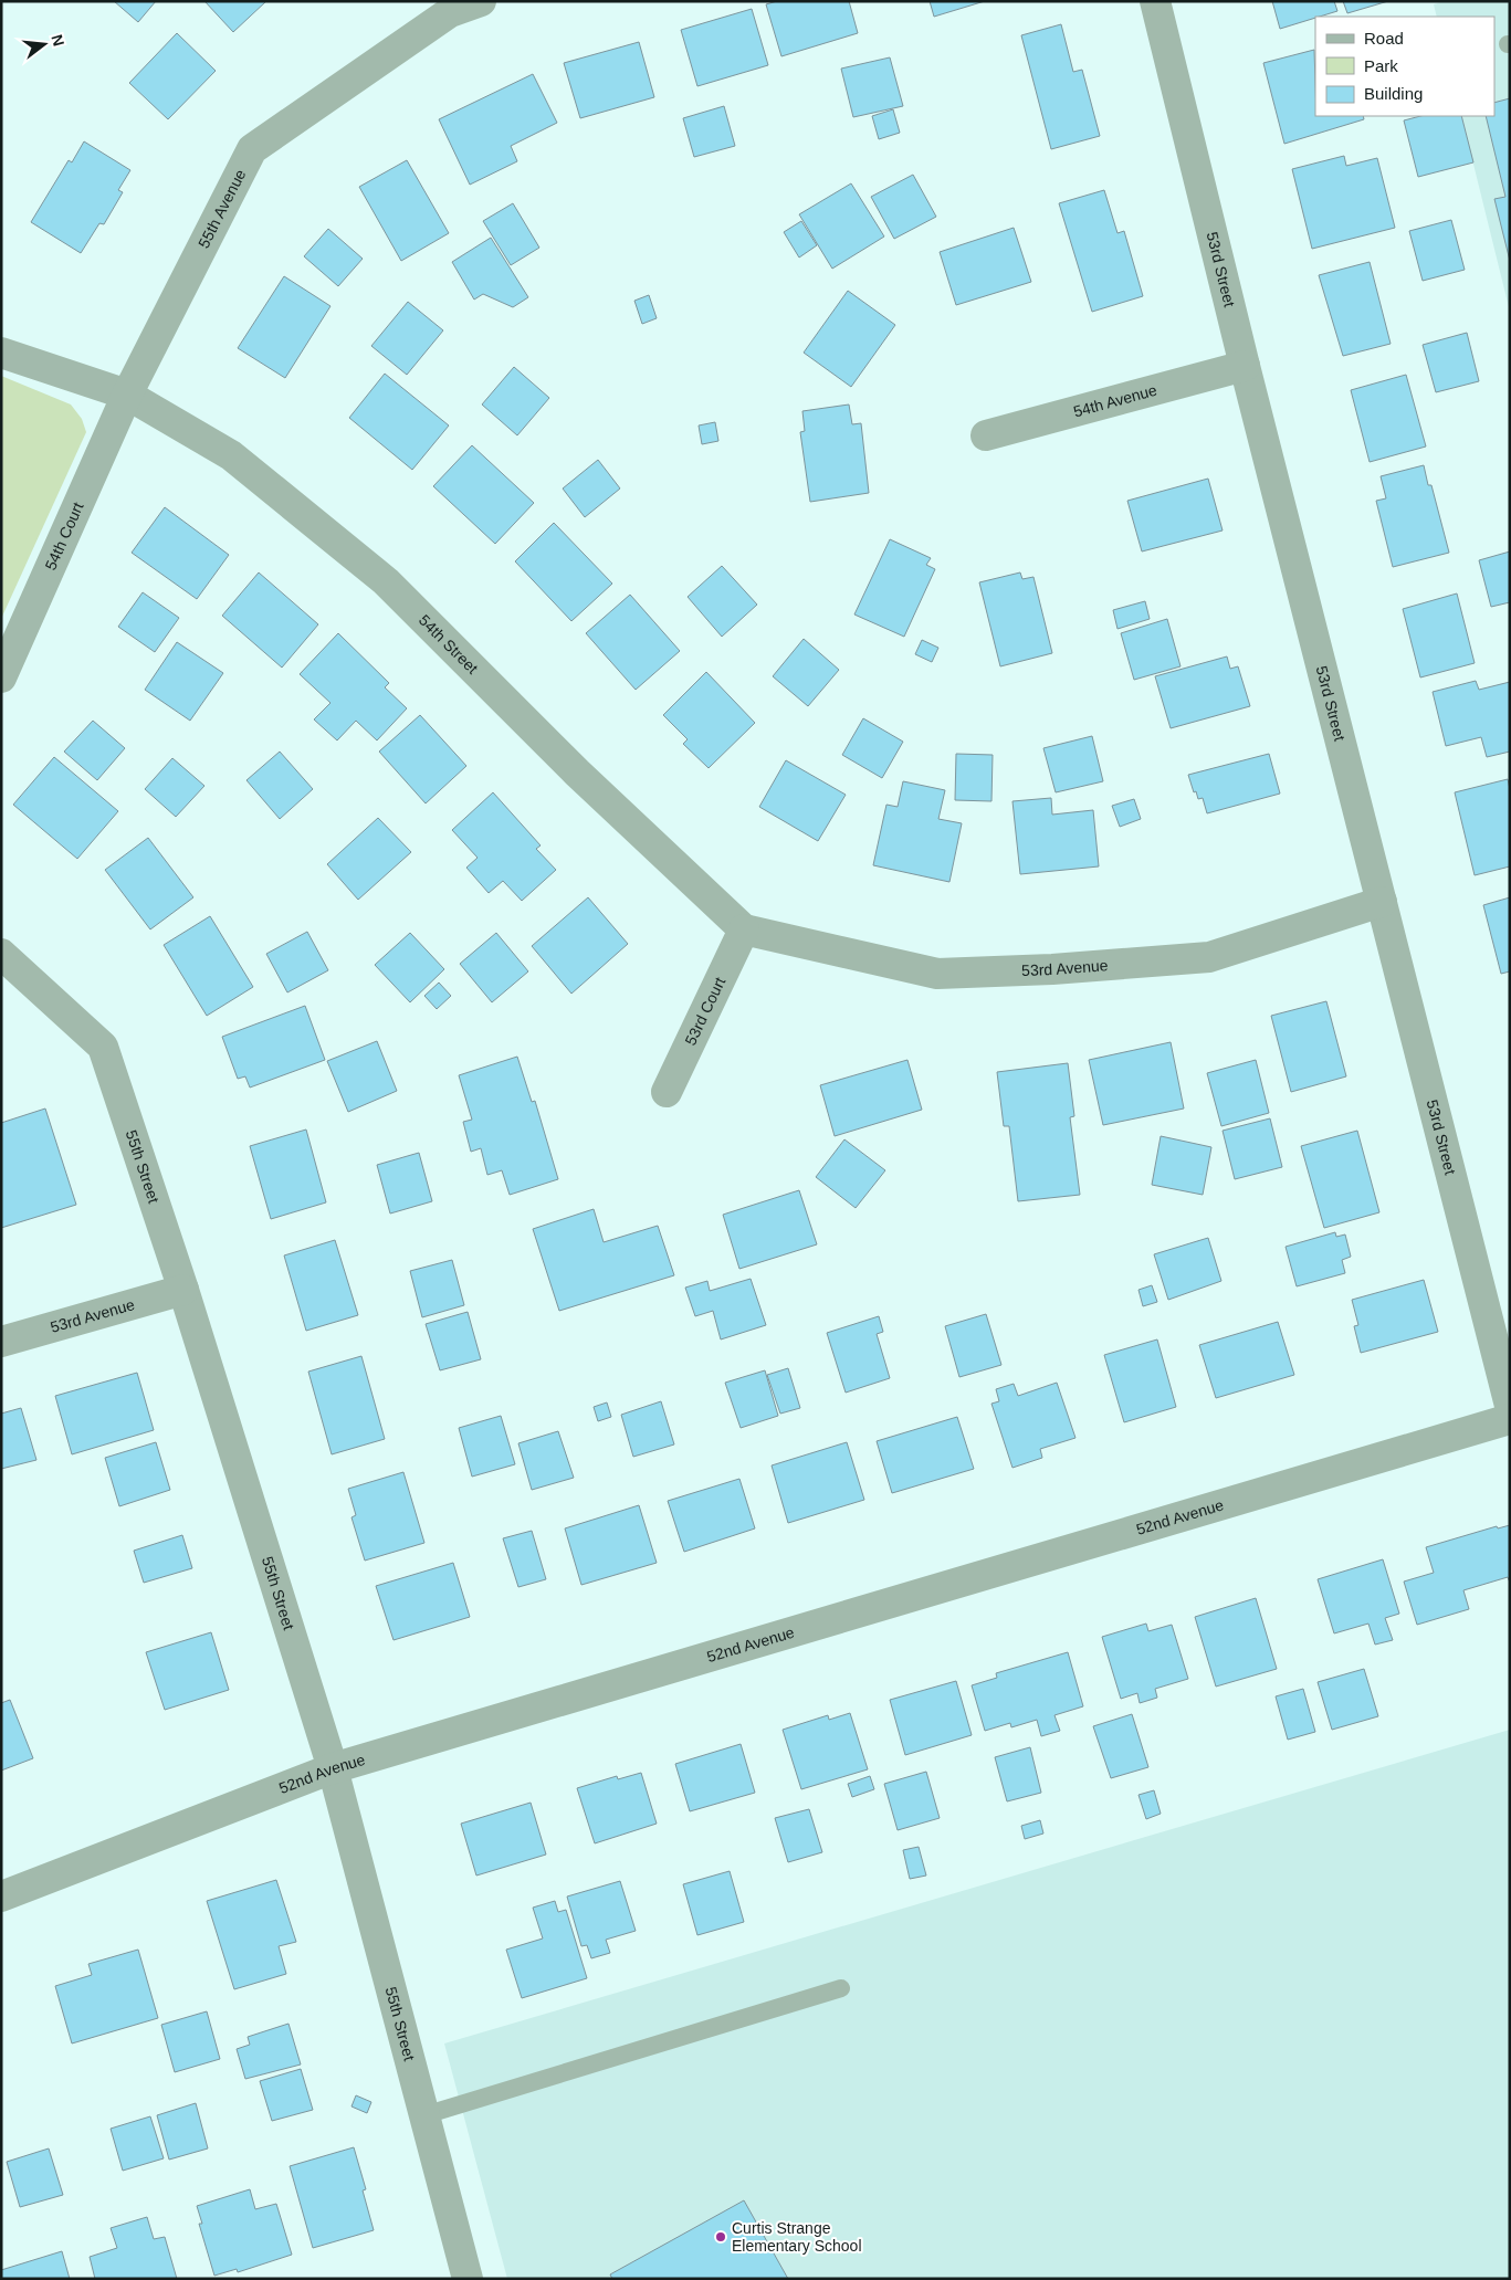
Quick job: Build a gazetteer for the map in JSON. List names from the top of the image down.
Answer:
{
  "streets": {
    "street": [
      "55th Avenue",
      "53rd Street",
      "54th Avenue",
      "54th Court",
      "54th Street",
      "53rd Avenue",
      "53rd Court",
      "55th Street",
      "52nd Avenue"
    ]
  },
  "crossings": [
    ["55th Avenue", "54th Court"],
    ["55th Avenue", "54th Street"],
    ["53rd Street", "54th Avenue"],
    ["53rd Street", "53rd Avenue"],
    ["54th Court", "54th Street"],
    ["54th Street", "53rd Avenue"],
    ["54th Street", "53rd Court"],
    ["53rd Avenue", "53rd Court"],
    ["53rd Avenue", "55th Street"],
    ["55th Street", "52nd Avenue"]
  ],
  "places": ["Curtis Strange Elementary School"],
  "legend": ["Road", "Park", "Building"],
  "north": "right"
}
